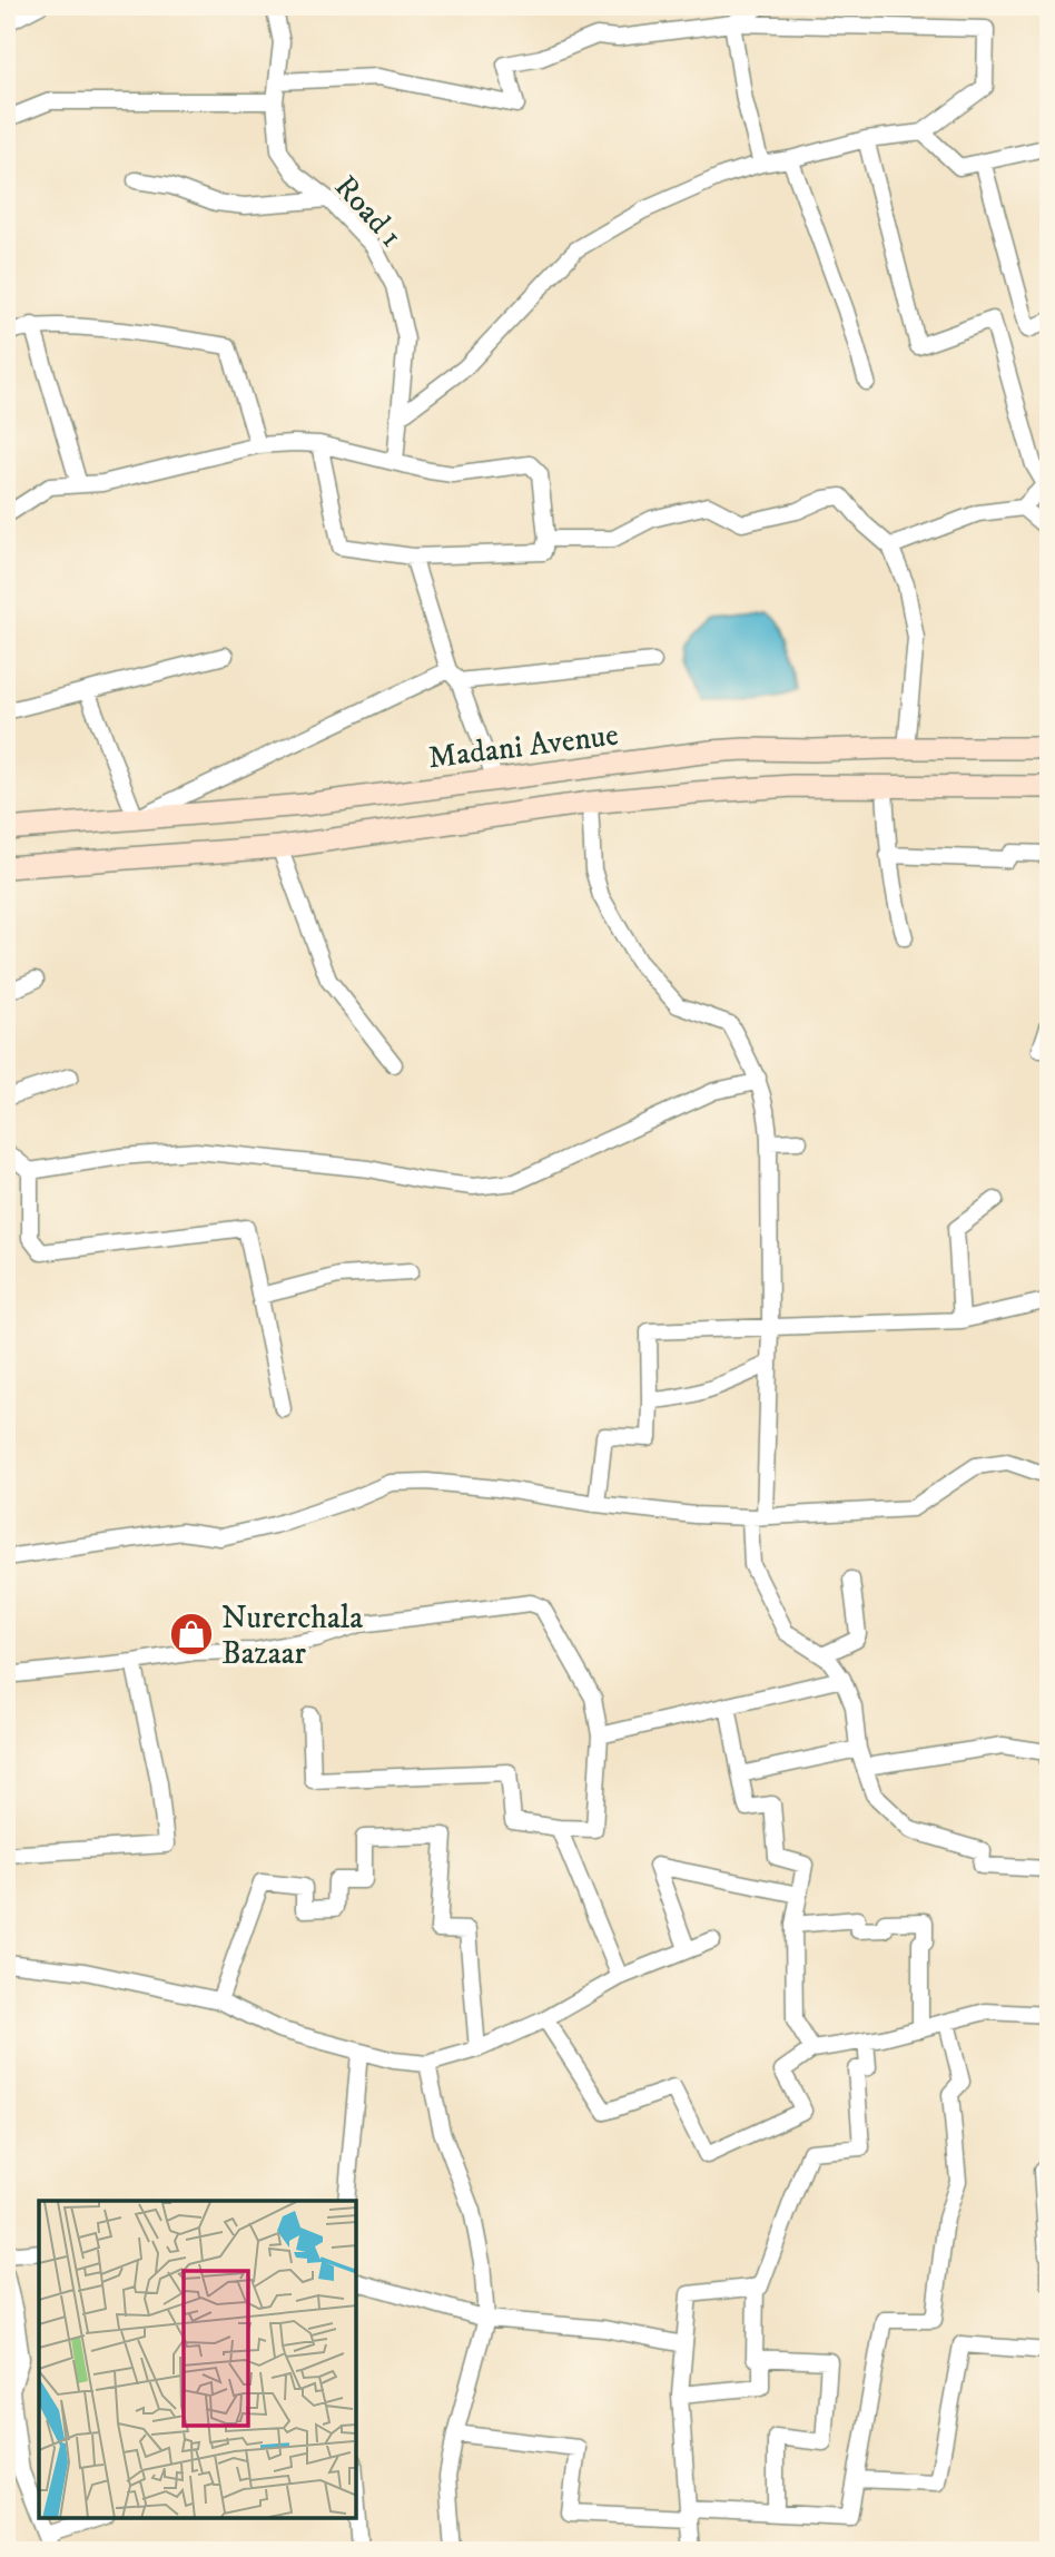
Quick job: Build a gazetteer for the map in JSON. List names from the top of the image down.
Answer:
{
  "streets": {
    "main road": ["Madani Avenue"],
    "street": ["Road 1"]
  },
  "places": {
    "shop": ["Nurerchala Bazaar"]
  }
}
